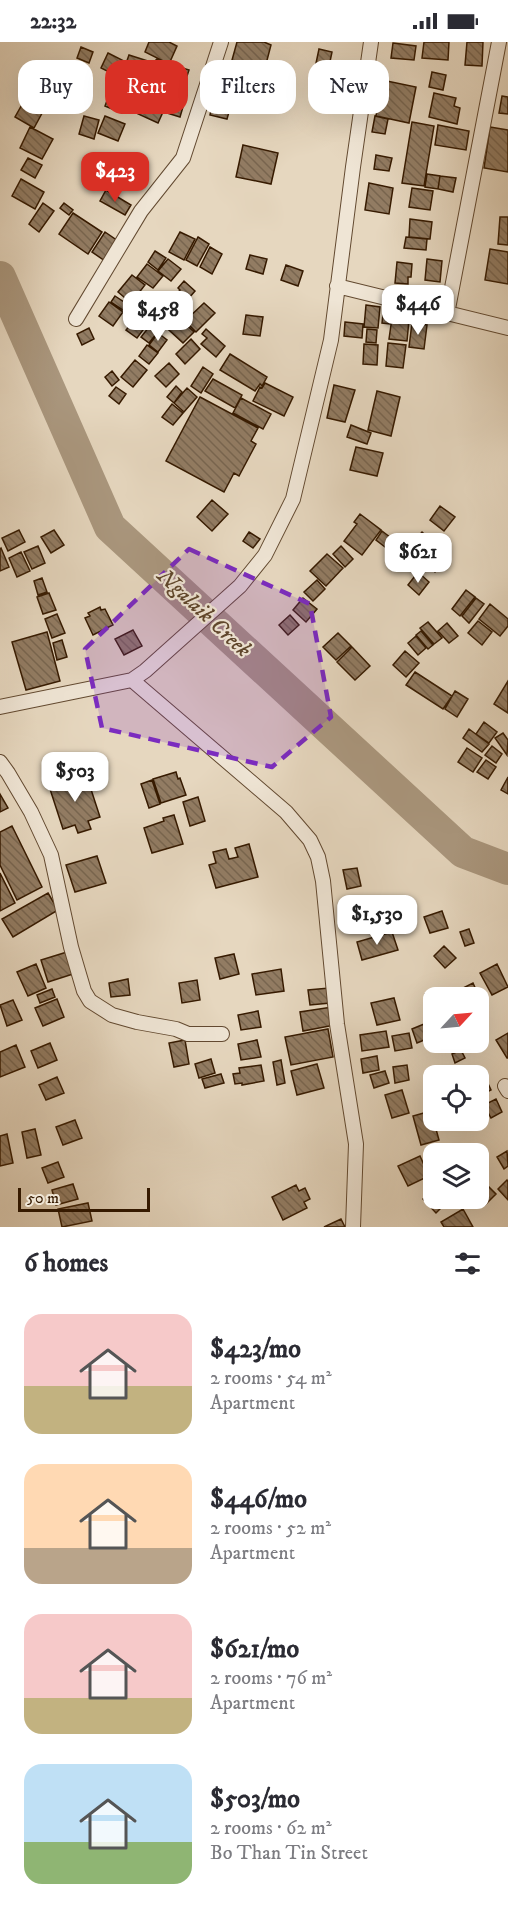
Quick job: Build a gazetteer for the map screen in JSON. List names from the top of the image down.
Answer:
{
  "water": ["Ngalaik Creek"],
  "scale_bar": "50 m",
  "north": "top right",
  "page": {
    "status": "22:32",
    "chip": [
      "Buy",
      "Rent",
      "Filters",
      "New"
    ],
    "price": [
      "$423",
      "$446",
      "$458",
      "$621",
      "$503",
      "$1,530"
    ],
    "scale": "50 m",
    "heading": "6 homes",
    "list": [
      {
        "name": "$423/mo",
        "note": "2 rooms · 54 m² · Apartment"
      },
      {
        "name": "$446/mo",
        "note": "2 rooms · 52 m² · Apartment"
      },
      {
        "name": "$621/mo",
        "note": "2 rooms · 76 m² · Apartment"
      },
      {
        "name": "$503/mo",
        "note": "2 rooms · 62 m² · Bo Than Tin Street"
      }
    ]
  }
}
